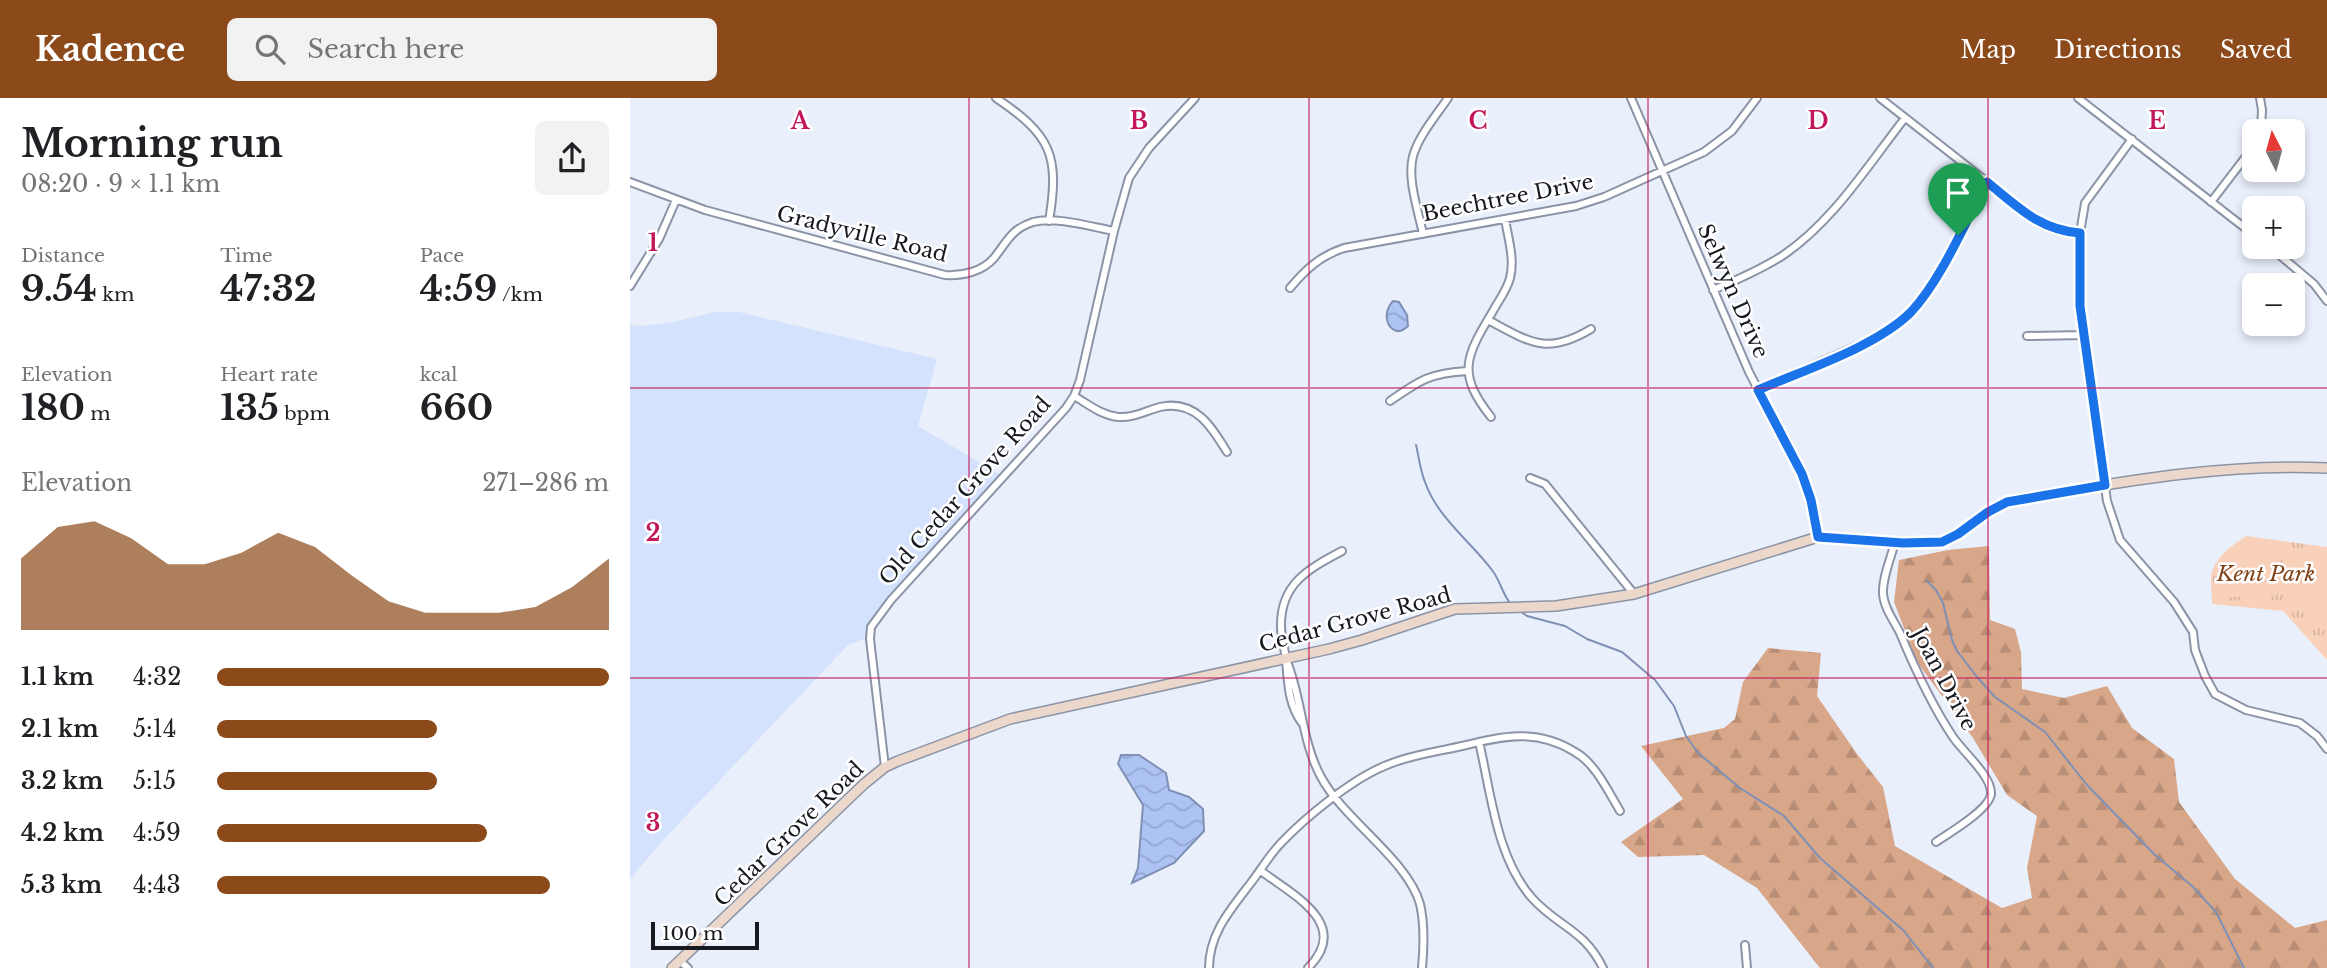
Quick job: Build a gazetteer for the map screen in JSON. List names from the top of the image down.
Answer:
{
  "streets": {
    "street": [
      "Beechtree Drive",
      "Gradyville Road",
      "Selwyn Drive",
      "Old Cedar Grove Road",
      "Cedar Grove Road",
      "Joan Drive"
    ]
  },
  "crossings": [
    ["Beechtree Drive", "Selwyn Drive"],
    ["Gradyville Road", "Old Cedar Grove Road"],
    ["Selwyn Drive", "Cedar Grove Road"],
    ["Old Cedar Grove Road", "Cedar Grove Road"],
    ["Cedar Grove Road", "Joan Drive"]
  ],
  "parks": ["Kent Park"],
  "scale_bar": "100 m",
  "north": "top",
  "page": {
    "header": "Kadence",
    "search": "Search here",
    "nav": ["Map", "Directions", "Saved"],
    "heading": ["Morning run", "08:20 · 9 × 1.1 km"],
    "map_buttons": ["+", "−"],
    "stats": [
      ["Distance", "9.54 km"],
      ["Time", "47:32"],
      ["Pace", "4:59 /km"],
      ["Elevation", "180 m"],
      ["Heart rate", "135 bpm"],
      ["kcal", "660"]
    ],
    "chart": ["Elevation", "271–286 m"],
    "list": [
      {
        "name": "1.1 km",
        "note": "4:32"
      },
      {
        "name": "2.1 km",
        "note": "5:14"
      },
      {
        "name": "3.2 km",
        "note": "5:15"
      },
      {
        "name": "4.2 km",
        "note": "4:59"
      },
      {
        "name": "5.3 km",
        "note": "4:43"
      }
    ],
    "scale": "100 m"
  },
  "grid": {
    "columns": [
      "A",
      "B",
      "C",
      "D",
      "E"
    ],
    "rows": ["1", "2", "3"]
  }
}
